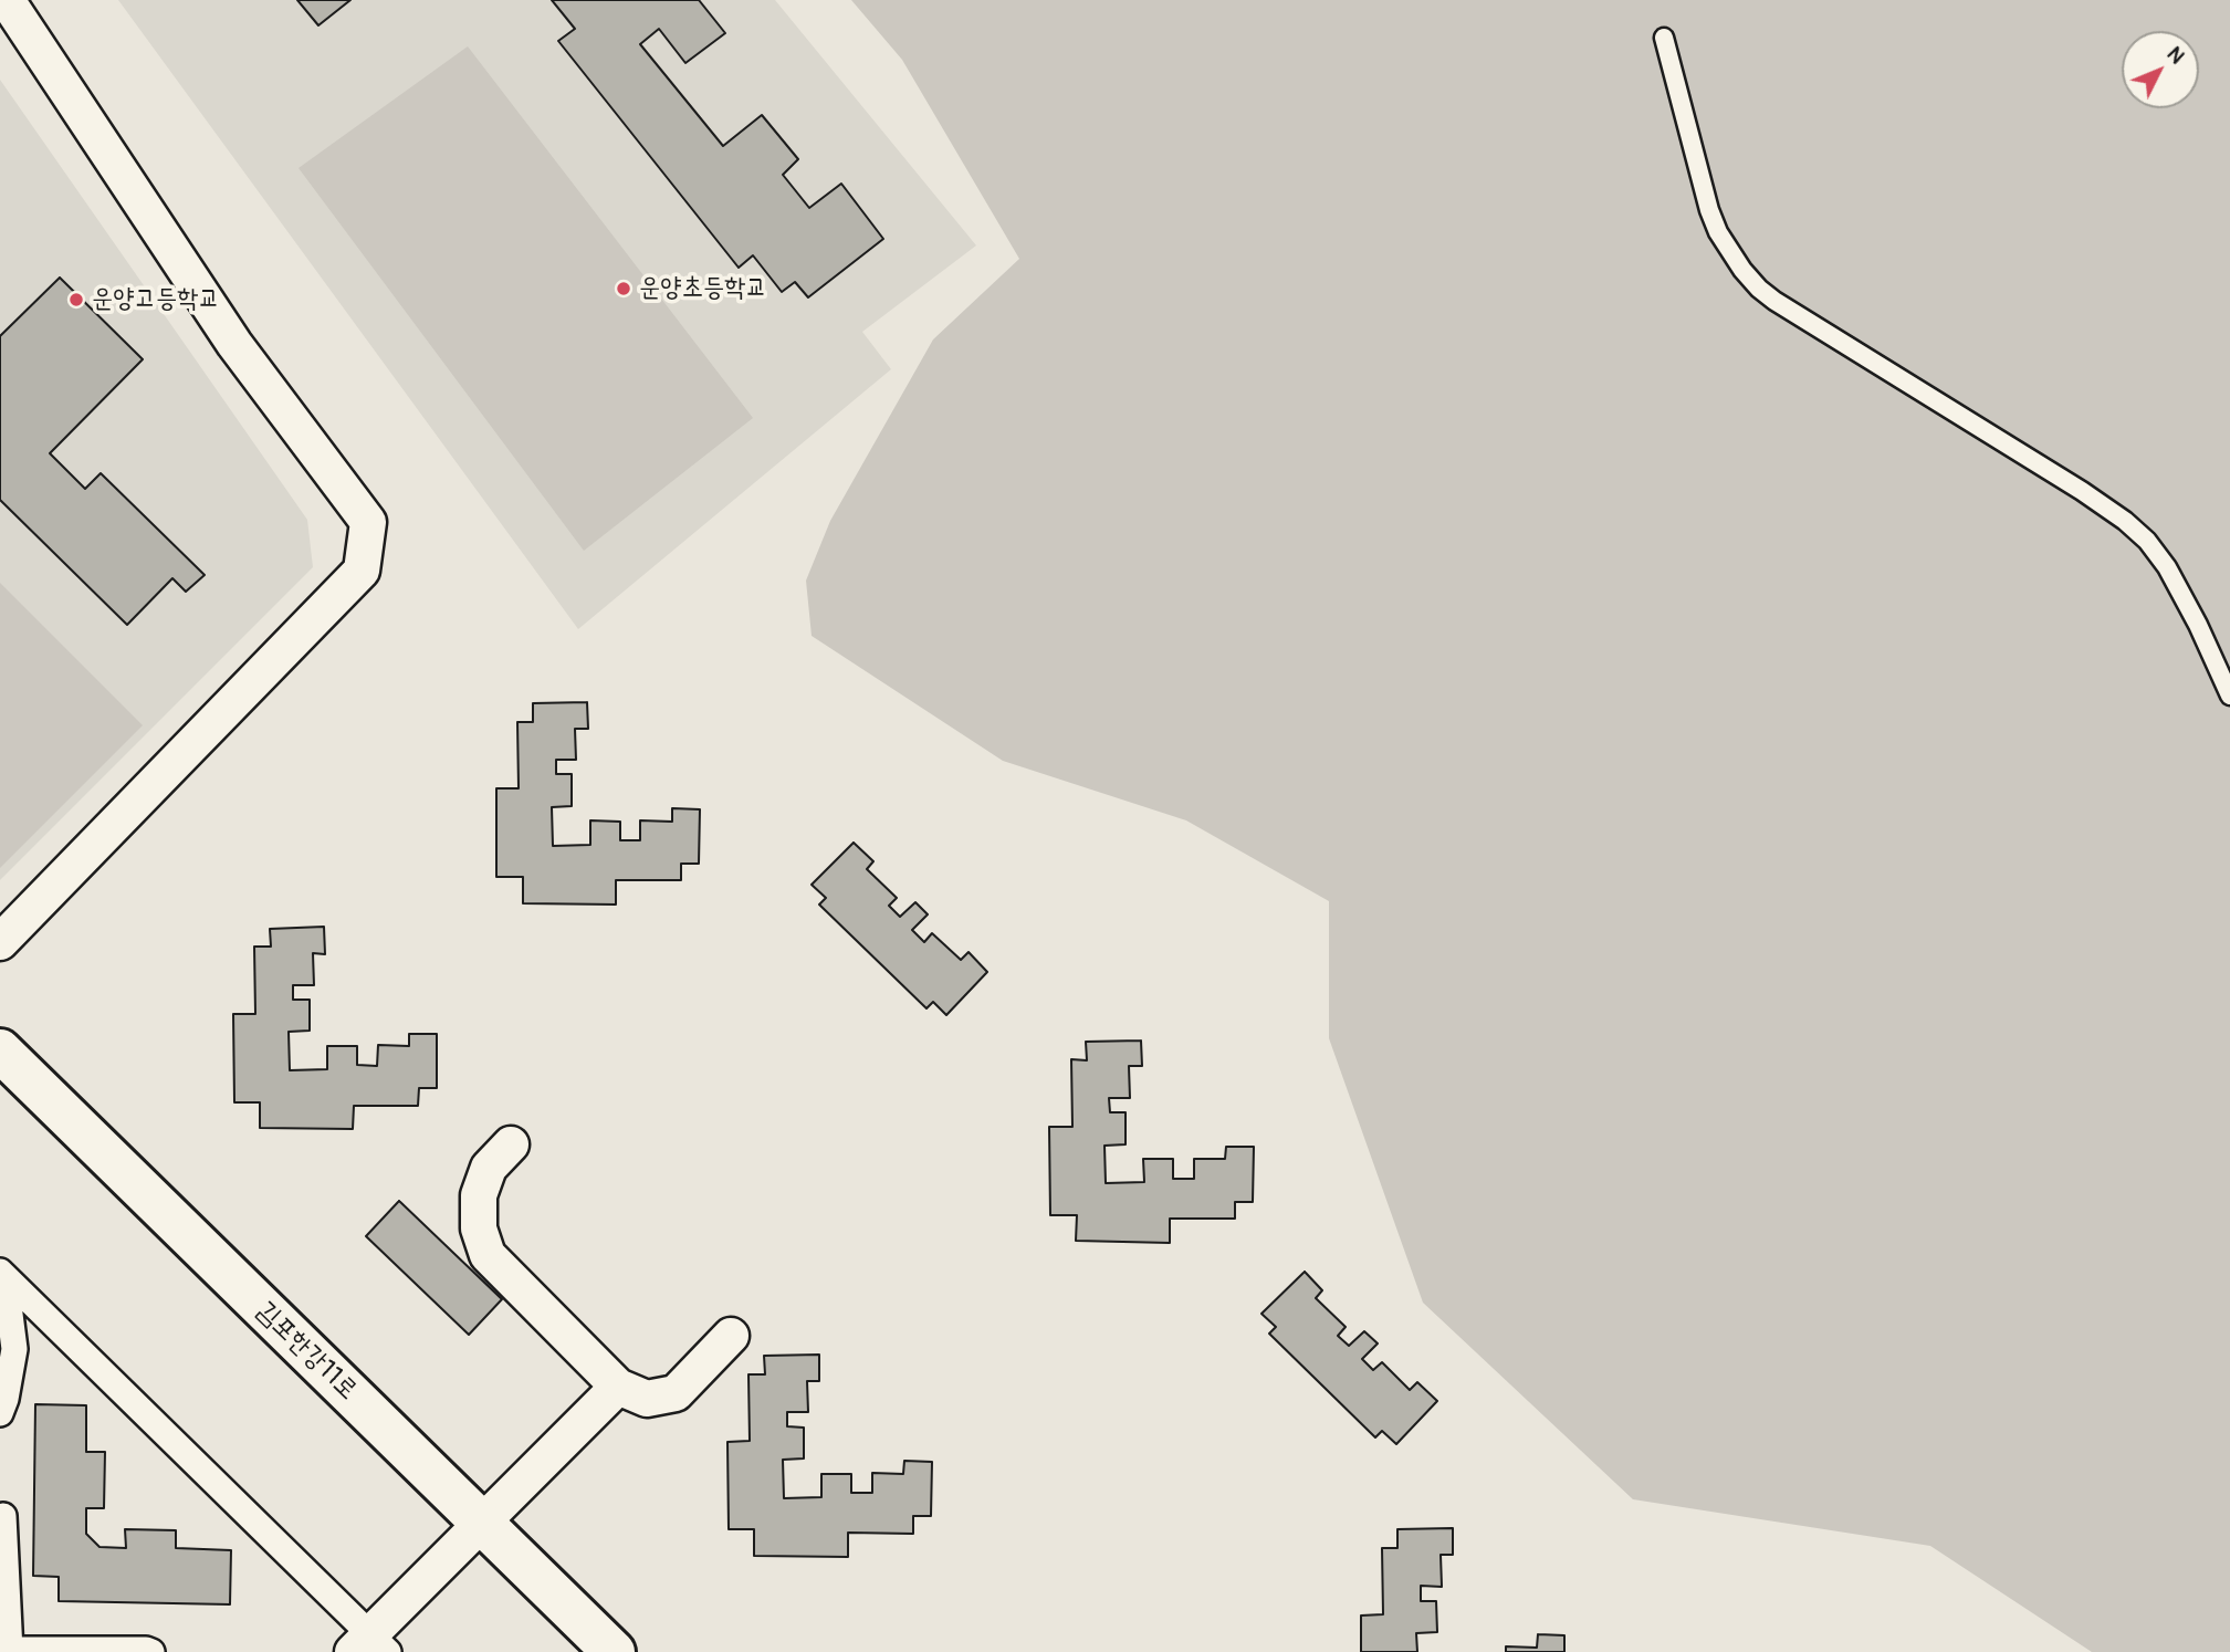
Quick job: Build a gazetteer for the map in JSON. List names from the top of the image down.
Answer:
{
  "streets": {
    "street": ["김포한강11로"]
  },
  "places": ["운양초등학교", "운양고등학교"],
  "north": "top right"
}
